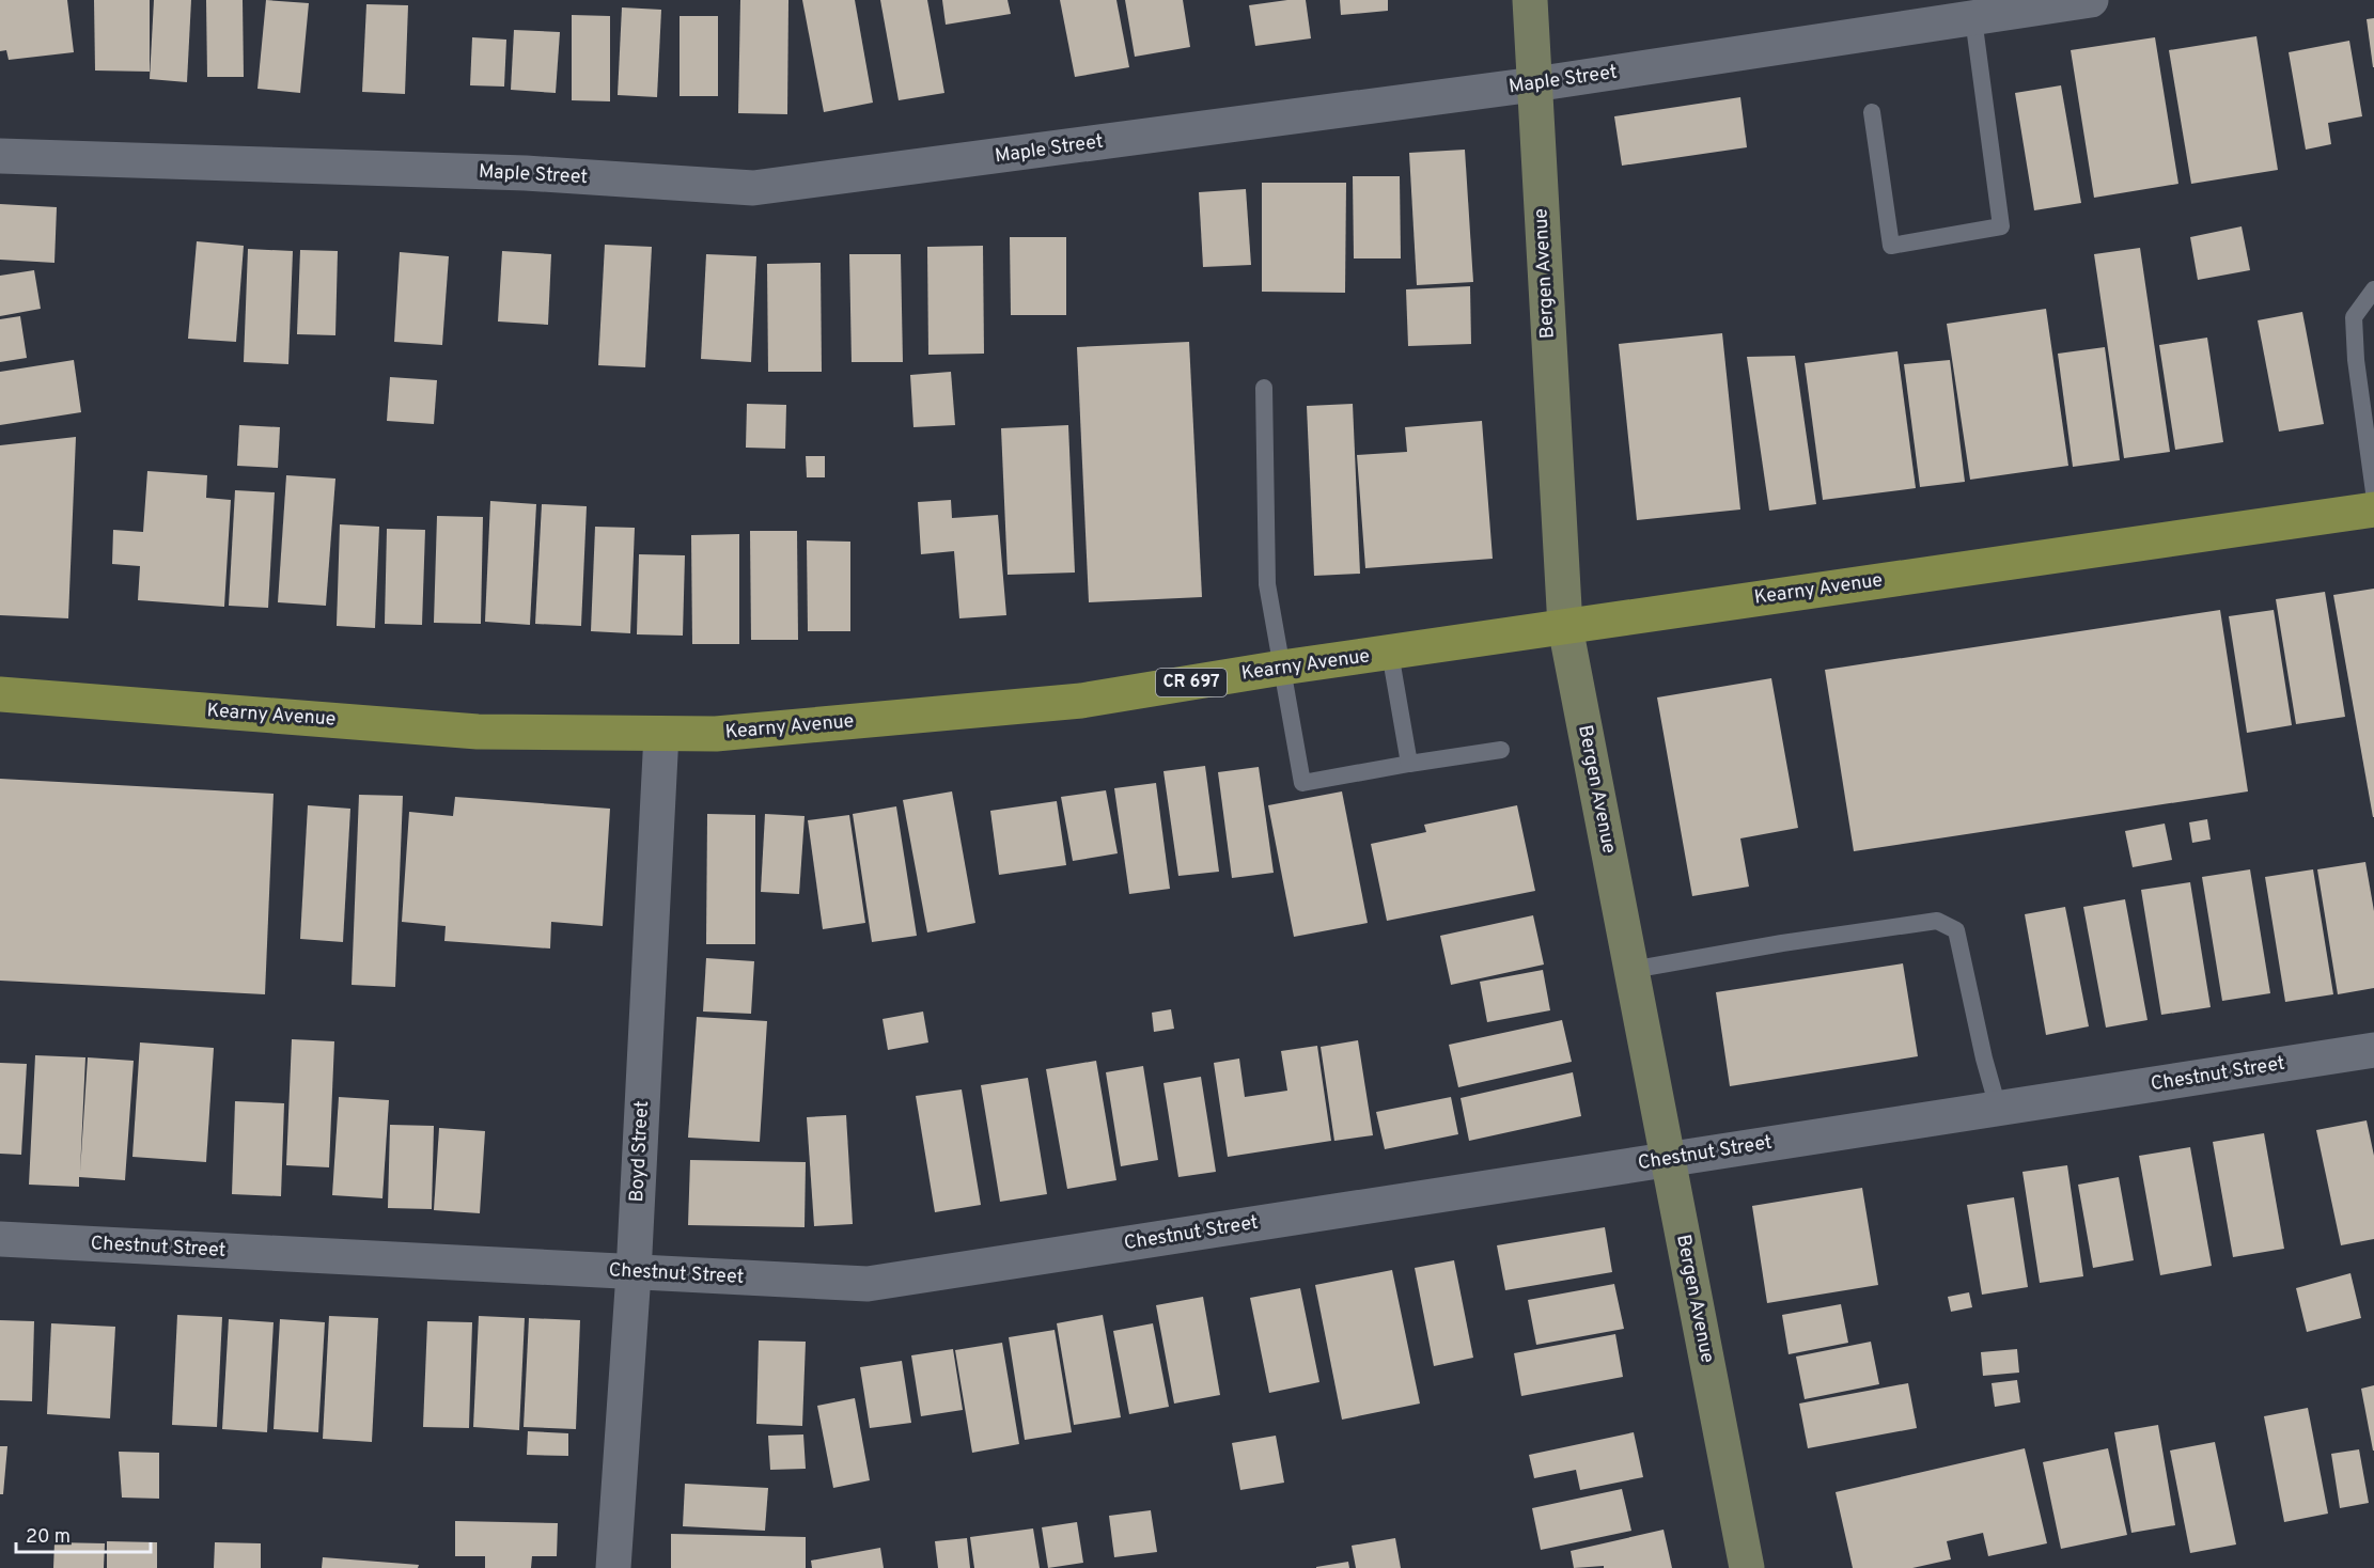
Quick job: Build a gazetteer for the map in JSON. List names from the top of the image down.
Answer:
{
  "streets": {
    "main road": ["Kearny Avenue", "CR 697"],
    "street": [
      "Maple Street",
      "Bergen Avenue",
      "Chestnut Street",
      "Boyd Street"
    ]
  },
  "crossings": [
    ["Maple Street", "Bergen Avenue"],
    ["Bergen Avenue", "Kearny Avenue"],
    ["Bergen Avenue", "Chestnut Street"],
    ["Kearny Avenue", "Boyd Street"],
    ["Chestnut Street", "Boyd Street"]
  ],
  "scale_bar": "20 m"
}
